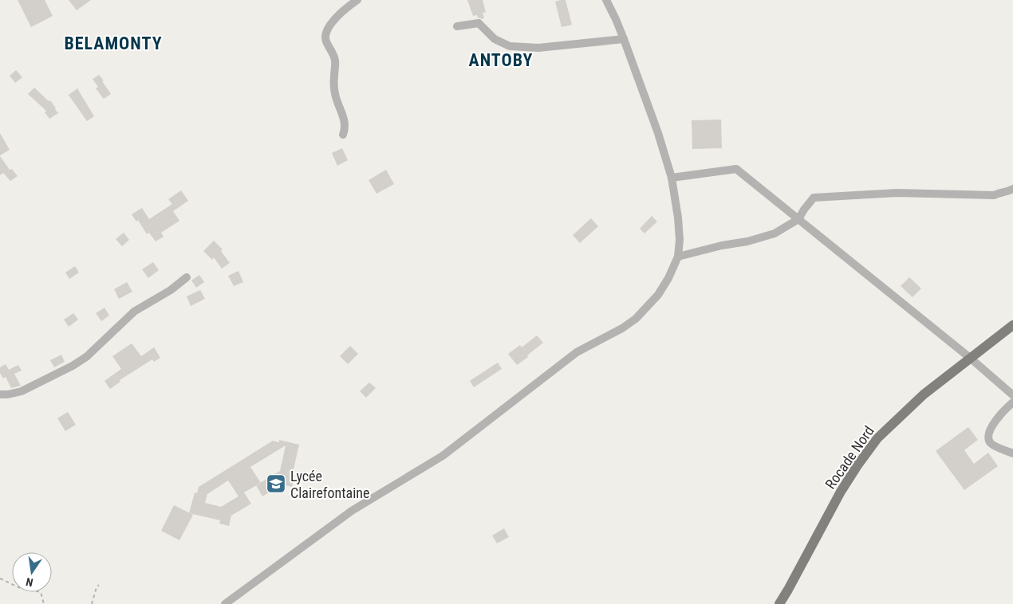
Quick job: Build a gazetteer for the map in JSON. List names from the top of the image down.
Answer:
{
  "streets": {
    "main road": ["Rocade Nord"]
  },
  "districts": ["BELAMONTY", "ANTOBY"],
  "places": {
    "school or university": ["Lycée Clairefontaine"]
  },
  "north": "bottom"
}
